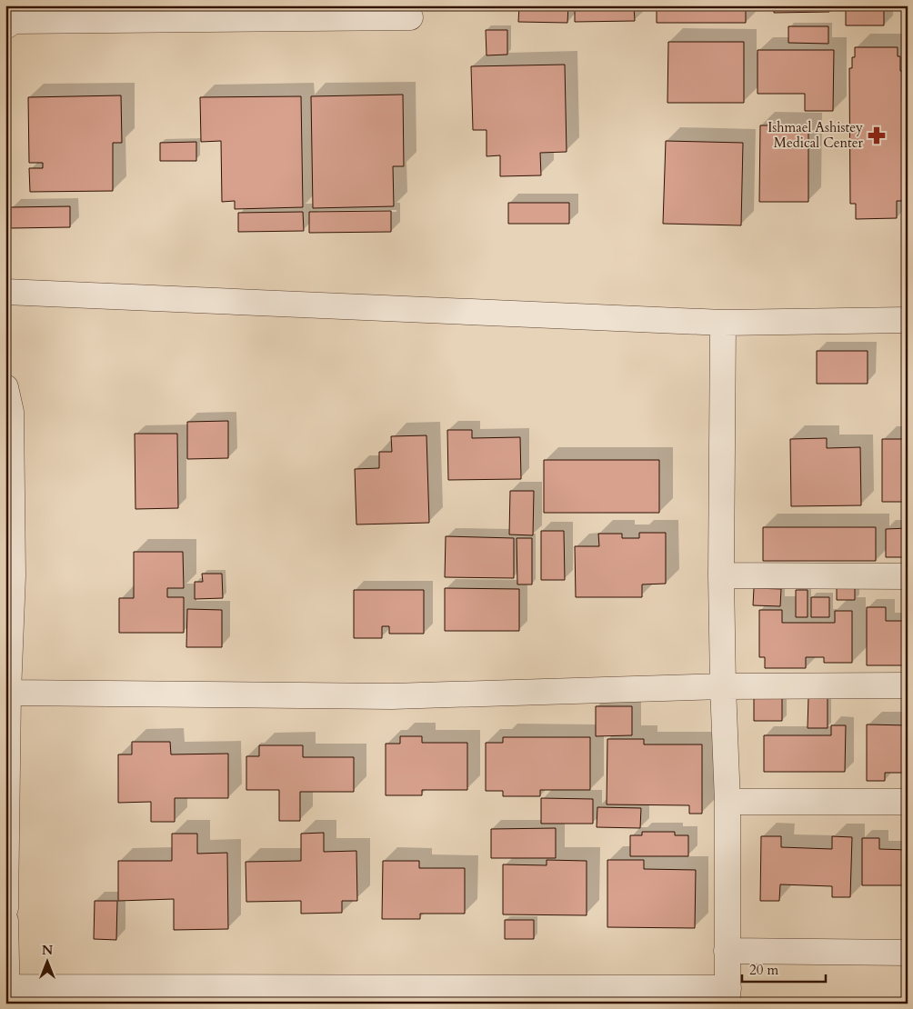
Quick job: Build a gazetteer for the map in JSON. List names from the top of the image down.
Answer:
{
  "places": {
    "pharmacy": ["Ishmael Ashistey Medical Center"]
  },
  "scale_bar": "20 m",
  "north": "top"
}
